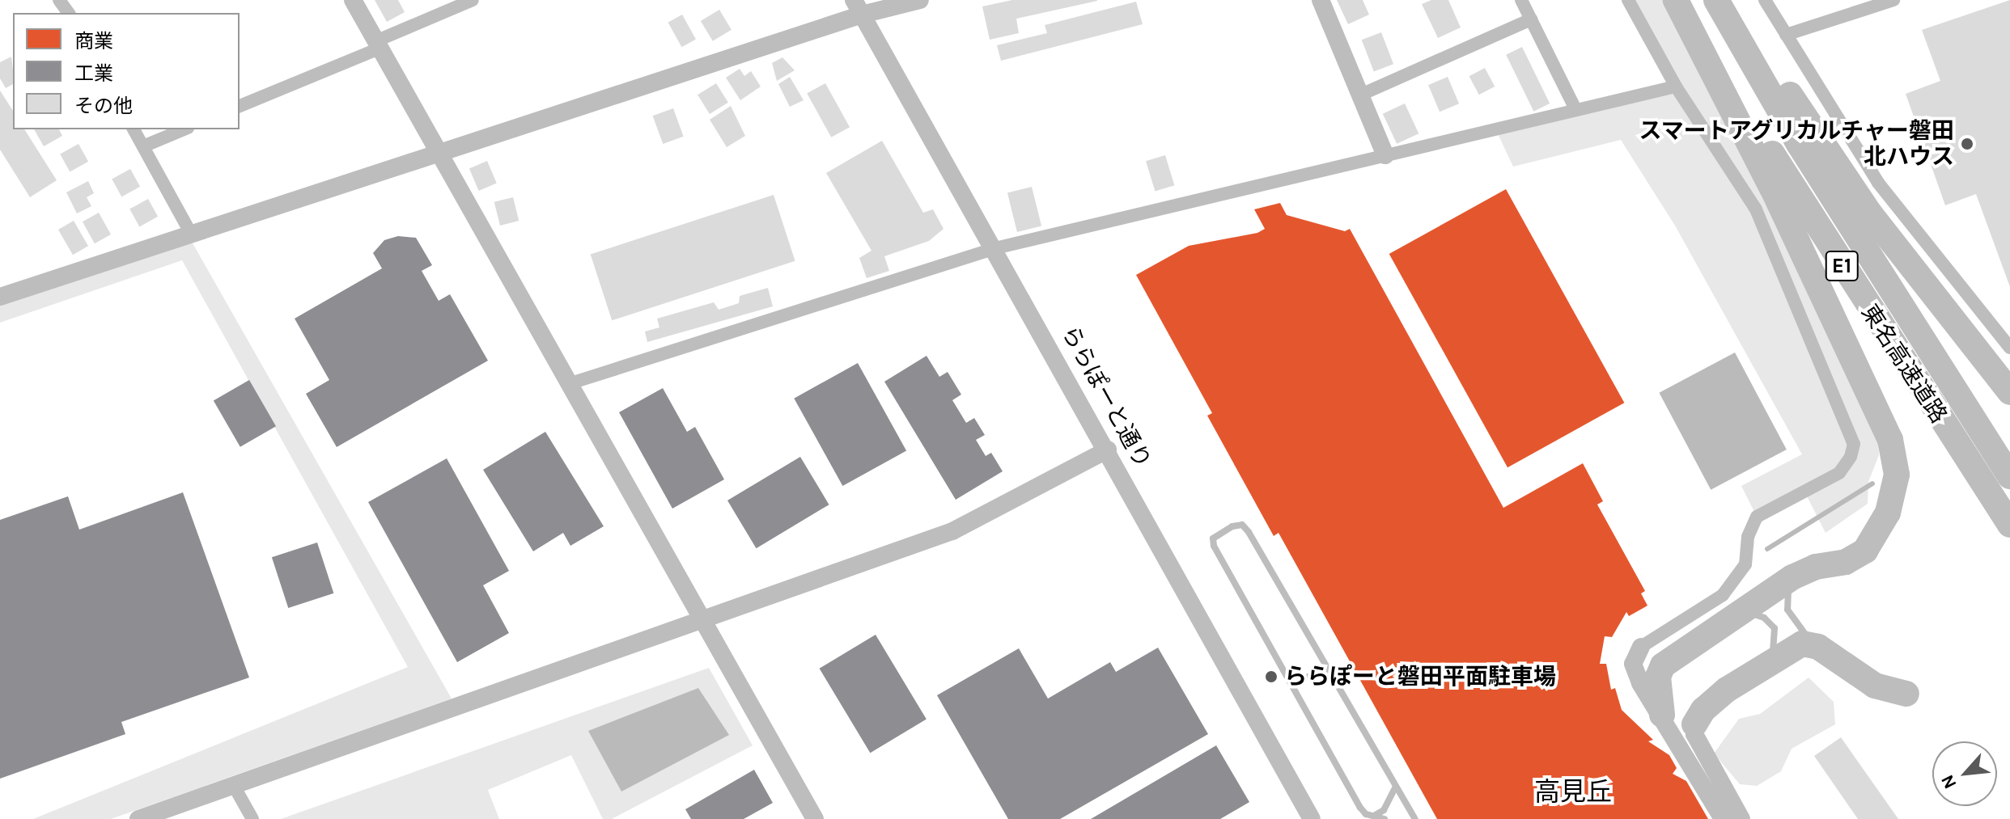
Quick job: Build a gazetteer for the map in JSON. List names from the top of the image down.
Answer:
{
  "streets": {
    "highway": ["E1", "東名高速道路"],
    "street": ["ららぽーと通り"]
  },
  "districts": ["高見丘"],
  "places": ["スマートアグリカルチャー磐田 北ハウス", "ららぽーと磐田平面駐車場"],
  "legend": ["商業", "工業", "その他"],
  "north": "bottom left"
}
